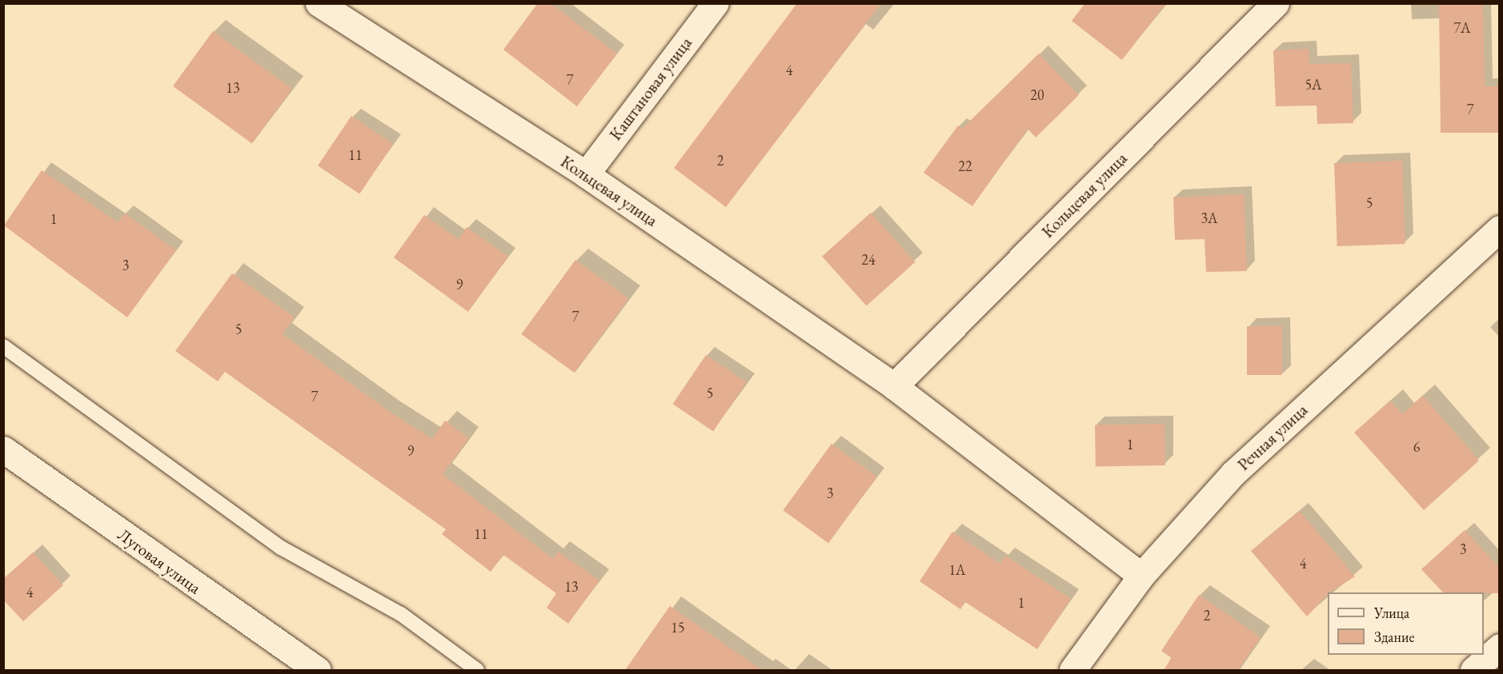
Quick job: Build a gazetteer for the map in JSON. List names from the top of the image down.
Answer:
{
  "streets": {
    "street": [
      "Каштановая улица",
      "Кольцевая улица",
      "Речная улица",
      "Луговая улица"
    ]
  },
  "crossings": [
    ["Каштановая улица", "Кольцевая улица"],
    ["Кольцевая улица", "Речная улица"]
  ],
  "house_numbers": [
    "7А",
    "4",
    "7",
    "5А",
    "13",
    "20",
    "7",
    "11",
    "2",
    "22",
    "5",
    "3А",
    "1",
    "24",
    "3",
    "9",
    "7",
    "5",
    "5",
    "7",
    "1",
    "6",
    "9",
    "3",
    "11",
    "3",
    "4",
    "1А",
    "13",
    "4",
    "1",
    "2",
    "15"
  ],
  "legend": ["Улица", "Здание"]
}
